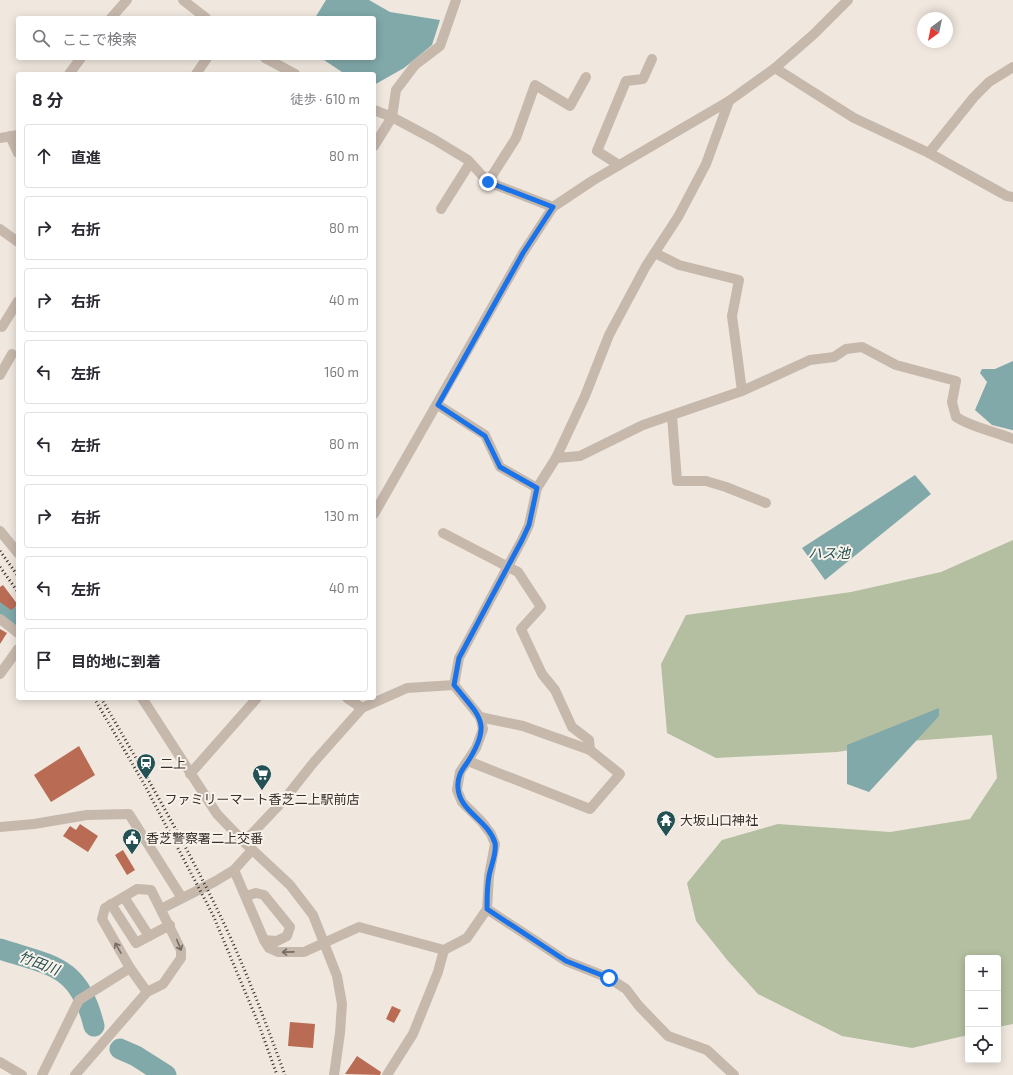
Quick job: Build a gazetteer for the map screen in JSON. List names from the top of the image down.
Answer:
{
  "water": ["ハス池", "竹田川"],
  "places": {
    "station": ["二上"],
    "supermarket": ["ファミリーマート香芝二上駅前店"],
    "temple": ["大坂山口神社"],
    "public building": ["香芝警察署二上交番"]
  },
  "north": "bottom left",
  "page": {
    "search": "ここで検索",
    "heading": ["8 分", "徒歩 · 610 m"],
    "list": [
      ["直進", "80 m"],
      ["右折", "80 m"],
      ["右折", "40 m"],
      ["左折", "160 m"],
      ["左折", "80 m"],
      ["右折", "130 m"],
      ["左折", "40 m"],
      "目的地に到着"
    ],
    "map_buttons": ["+", "−"]
  }
}
